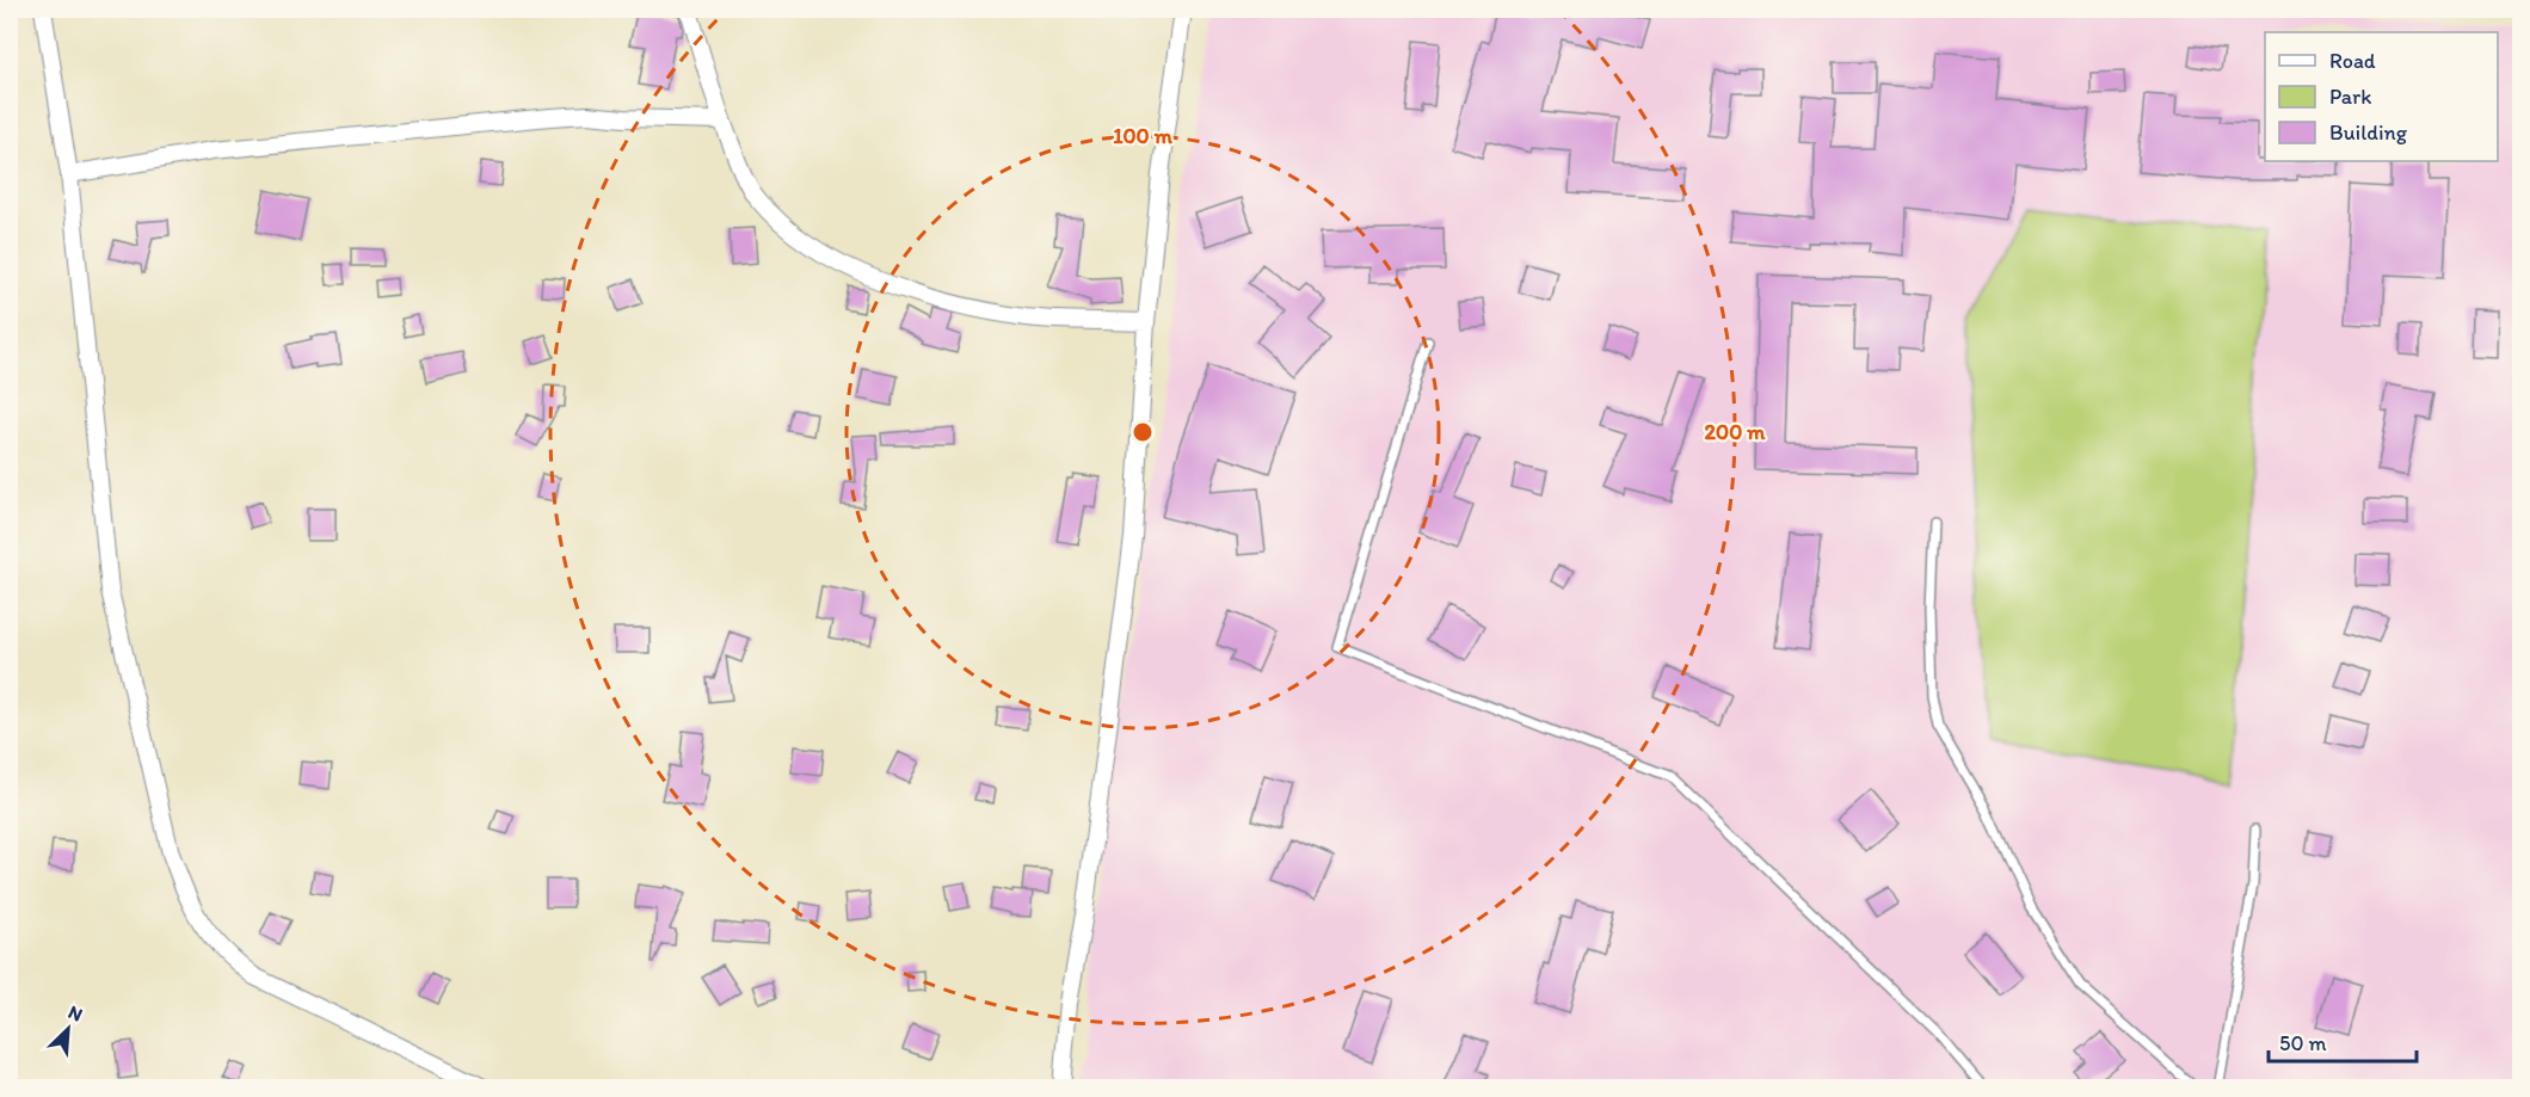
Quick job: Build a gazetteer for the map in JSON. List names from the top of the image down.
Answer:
{
  "legend": ["Road", "Park", "Building"],
  "scale_bar": "50 m",
  "north": "top right",
  "rings": ["100 m", "200 m"]
}
